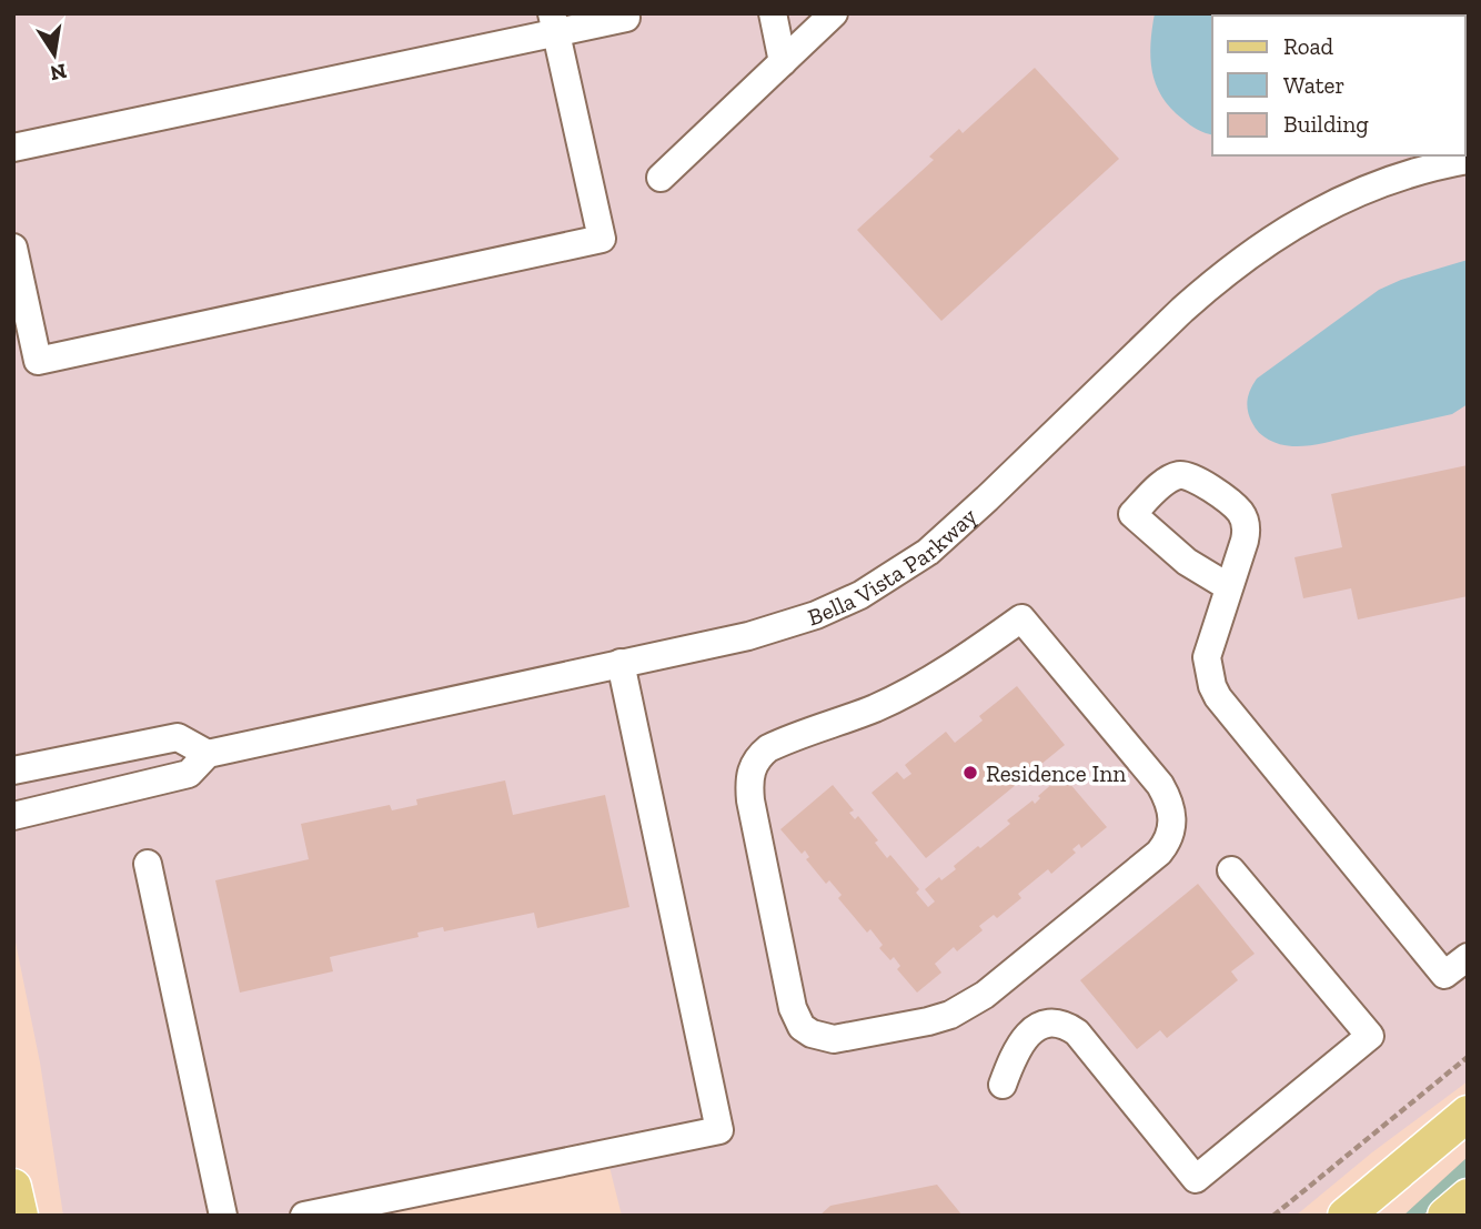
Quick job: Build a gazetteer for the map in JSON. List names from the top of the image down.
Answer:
{
  "streets": {
    "street": ["Bella Vista Parkway"]
  },
  "places": ["Residence Inn"],
  "legend": ["Road", "Water", "Building"],
  "north": "bottom"
}
